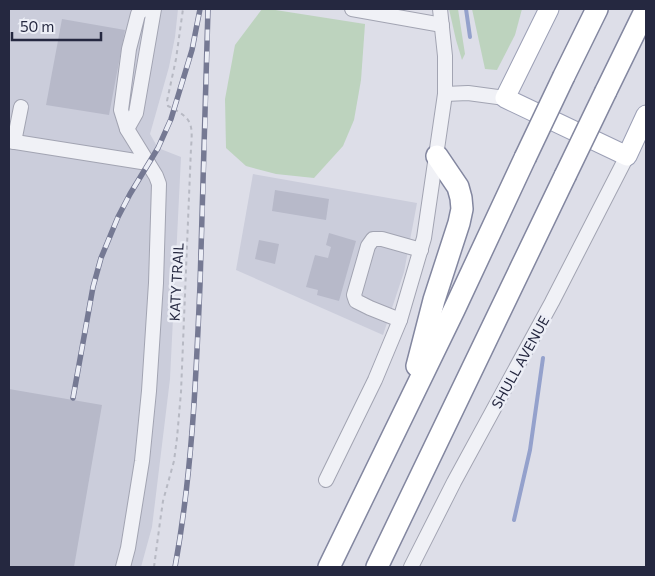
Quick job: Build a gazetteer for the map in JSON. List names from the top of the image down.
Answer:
{
  "streets": {
    "street": ["SHULL AVENUE"],
    "path": ["KATY TRAIL"]
  },
  "scale_bar": "50 m"
}
